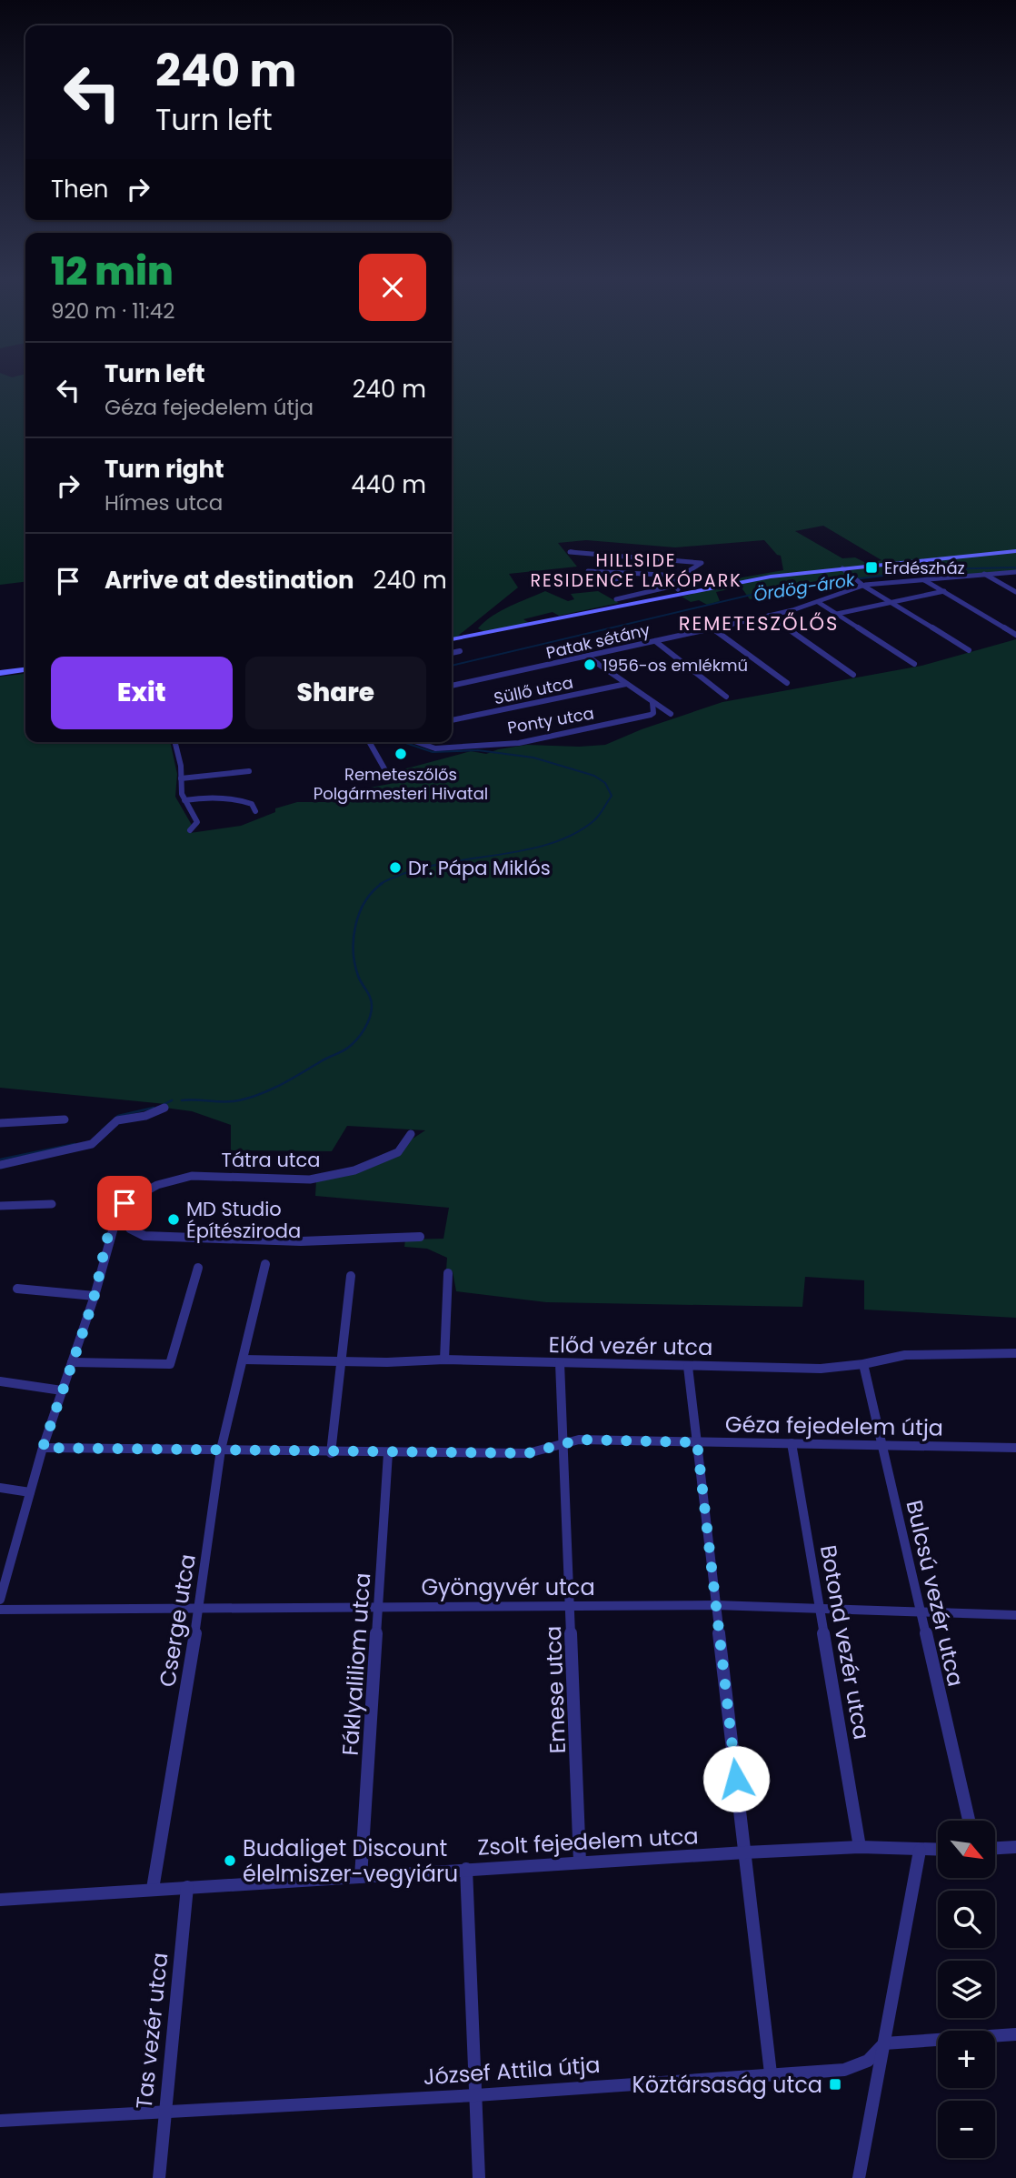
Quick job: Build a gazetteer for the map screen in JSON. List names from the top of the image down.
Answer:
{
  "streets": {
    "street": [
      "Patak sétány",
      "Süllő utca",
      "Ponty utca",
      "Tátra utca",
      "Előd vezér utca",
      "Géza fejedelem útja",
      "Gyöngyvér utca",
      "Bulcsú vezér utca",
      "Cserge utca",
      "Botond vezér utca",
      "Fáklyaliliom utca",
      "Emese utca",
      "Zsolt fejedelem utca",
      "Tas vezér utca",
      "József Attila útja"
    ]
  },
  "crossings": [
    ["Előd vezér utca", "Bulcsú vezér utca"],
    ["Előd vezér utca", "Cserge utca"],
    ["Előd vezér utca", "Emese utca"],
    ["Géza fejedelem útja", "Bulcsú vezér utca"],
    ["Géza fejedelem útja", "Cserge utca"],
    ["Géza fejedelem útja", "Botond vezér utca"],
    ["Géza fejedelem útja", "Fáklyaliliom utca"],
    ["Géza fejedelem útja", "Emese utca"],
    ["Gyöngyvér utca", "Bulcsú vezér utca"],
    ["Gyöngyvér utca", "Cserge utca"],
    ["Gyöngyvér utca", "Botond vezér utca"],
    ["Gyöngyvér utca", "Fáklyaliliom utca"],
    ["Gyöngyvér utca", "Emese utca"],
    ["Cserge utca", "Zsolt fejedelem utca"],
    ["Botond vezér utca", "Zsolt fejedelem utca"],
    ["Fáklyaliliom utca", "Zsolt fejedelem utca"],
    ["Emese utca", "Zsolt fejedelem utca"],
    ["Zsolt fejedelem utca", "Tas vezér utca"],
    ["Tas vezér utca", "József Attila útja"]
  ],
  "districts": ["HILLSIDE RESIDENCE LAKÓPARK", "REMETESZŐLŐS"],
  "water": ["Ördög-árok"],
  "places": {
    "transit": ["Erdészház", "Köztársaság utca"],
    "other": [
      "1956-os emlékmű",
      "Remeteszőlős Polgármesteri Hivatal",
      "Dr. Pápa Miklós",
      "MD Studio Építésziroda",
      "Budaliget Discount élelmiszer-vegyiáru"
    ]
  },
  "north": "bottom right",
  "page": {
    "turn": ["240 m", "Turn left"],
    "then": "Then",
    "heading": ["12 min", "920 m · 11:42"],
    "list": [
      {
        "name": "Turn left",
        "note": "Géza fejedelem útja",
        "value": "240 m"
      },
      {
        "name": "Turn right",
        "note": "Hímes utca",
        "value": "440 m"
      },
      {
        "name": "Arrive at destination",
        "value": "240 m"
      }
    ],
    "buttons": ["Exit", "Share"],
    "map_buttons": ["+", "−"]
  }
}
